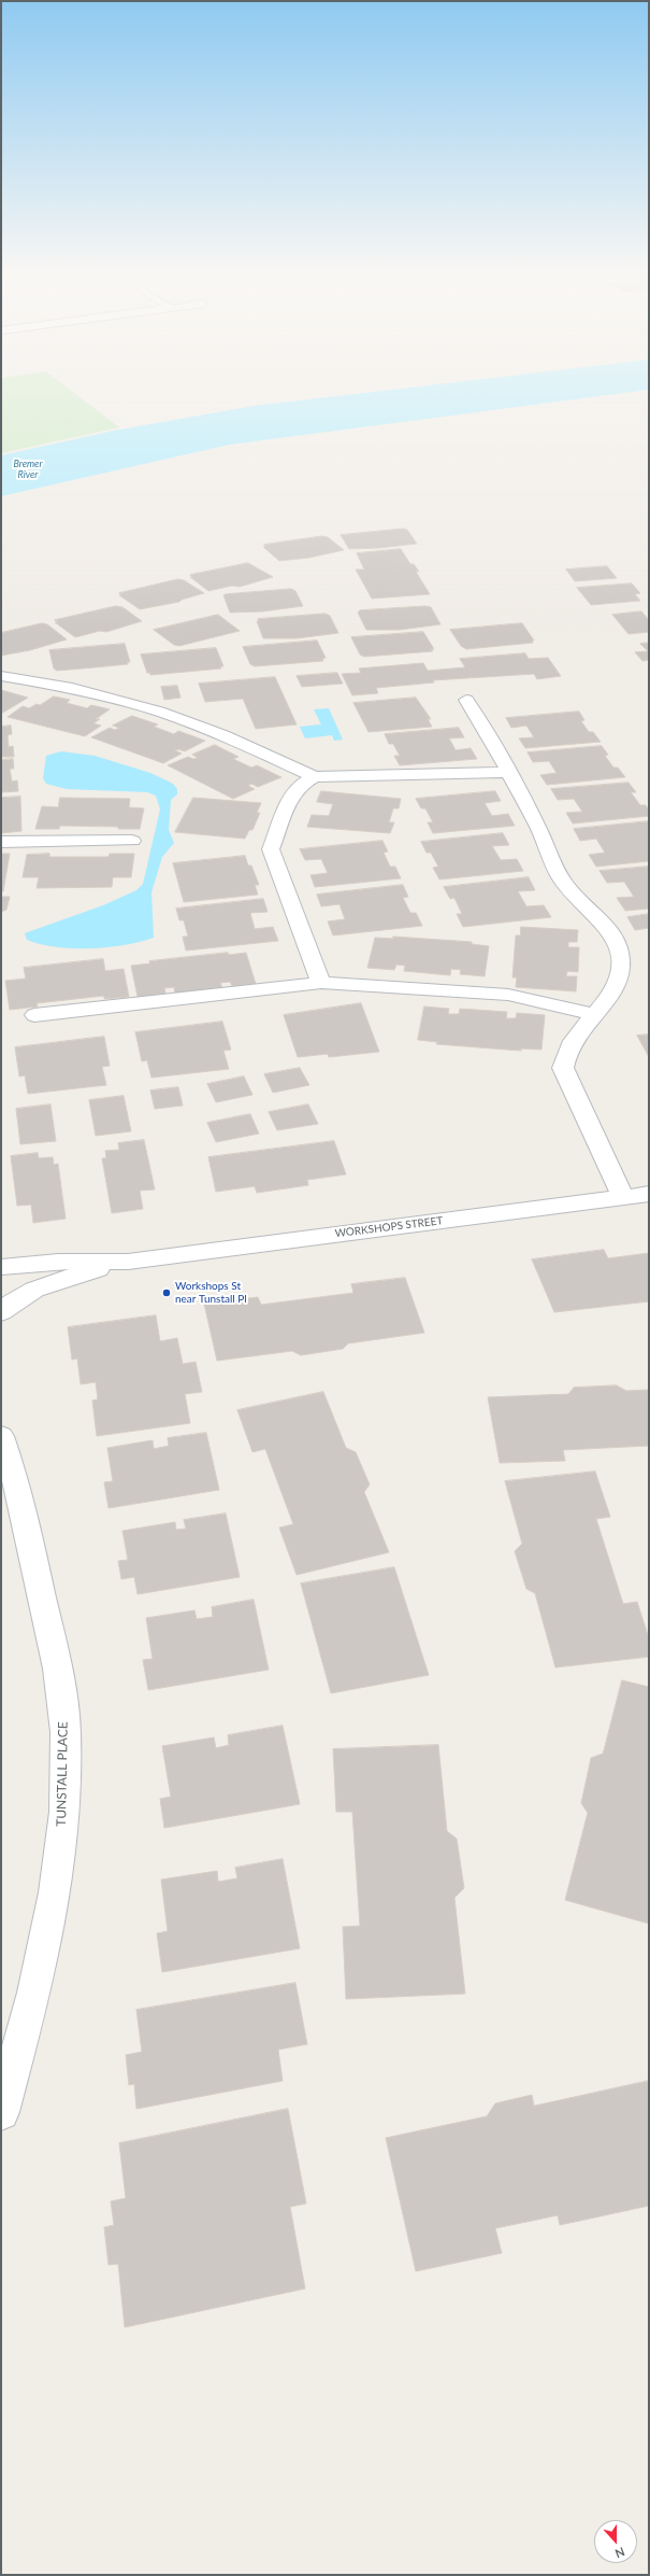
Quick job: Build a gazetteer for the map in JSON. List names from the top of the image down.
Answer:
{
  "streets": {
    "street": ["WORKSHOPS STREET", "TUNSTALL PLACE"]
  },
  "water": ["Bremer River"],
  "places": ["Workshops St near Tunstall Pl"],
  "north": "bottom"
}
